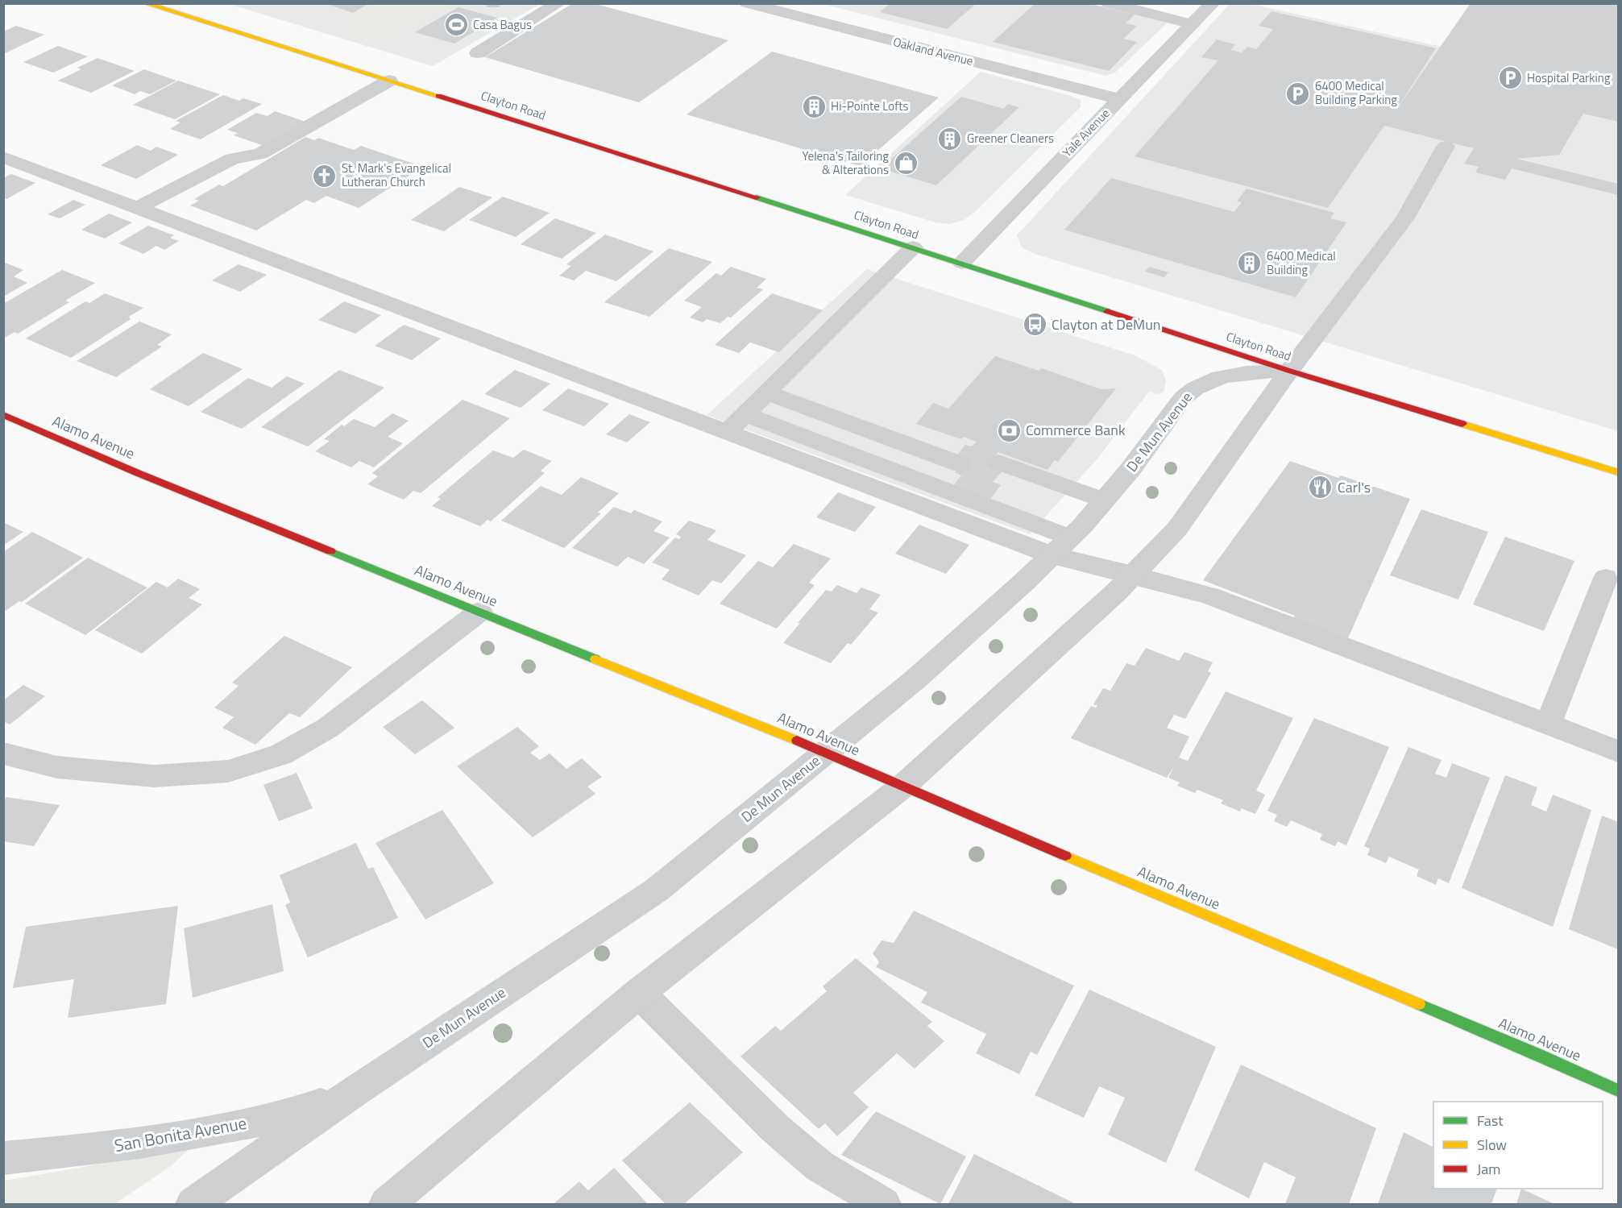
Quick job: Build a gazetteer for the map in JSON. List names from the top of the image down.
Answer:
{
  "streets": {
    "main road": ["Clayton Road", "Alamo Avenue"],
    "street": [
      "Oakland Avenue",
      "Yale Avenue",
      "De Mun Avenue",
      "San Bonita Avenue"
    ]
  },
  "crossings": [
    ["Oakland Avenue", "Yale Avenue"],
    ["Clayton Road", "Yale Avenue"],
    ["Clayton Road", "De Mun Avenue"],
    ["De Mun Avenue", "Alamo Avenue"],
    ["De Mun Avenue", "San Bonita Avenue"]
  ],
  "places": {
    "sports": ["Casa Bagus"],
    "parking": ["Hospital Parking", "6400 Medical Building Parking"],
    "building": ["Hi-Pointe Lofts", "Greener Cleaners", "6400 Medical Building"],
    "shop": ["Yelena's Tailoring & Alterations"],
    "church": ["St. Mark's Evangelical Lutheran Church"],
    "bus stop": ["Clayton at DeMun"],
    "bank": ["Commerce Bank"],
    "restaurant": ["Carl's"]
  },
  "legend": ["Fast", "Slow", "Jam"]
}
